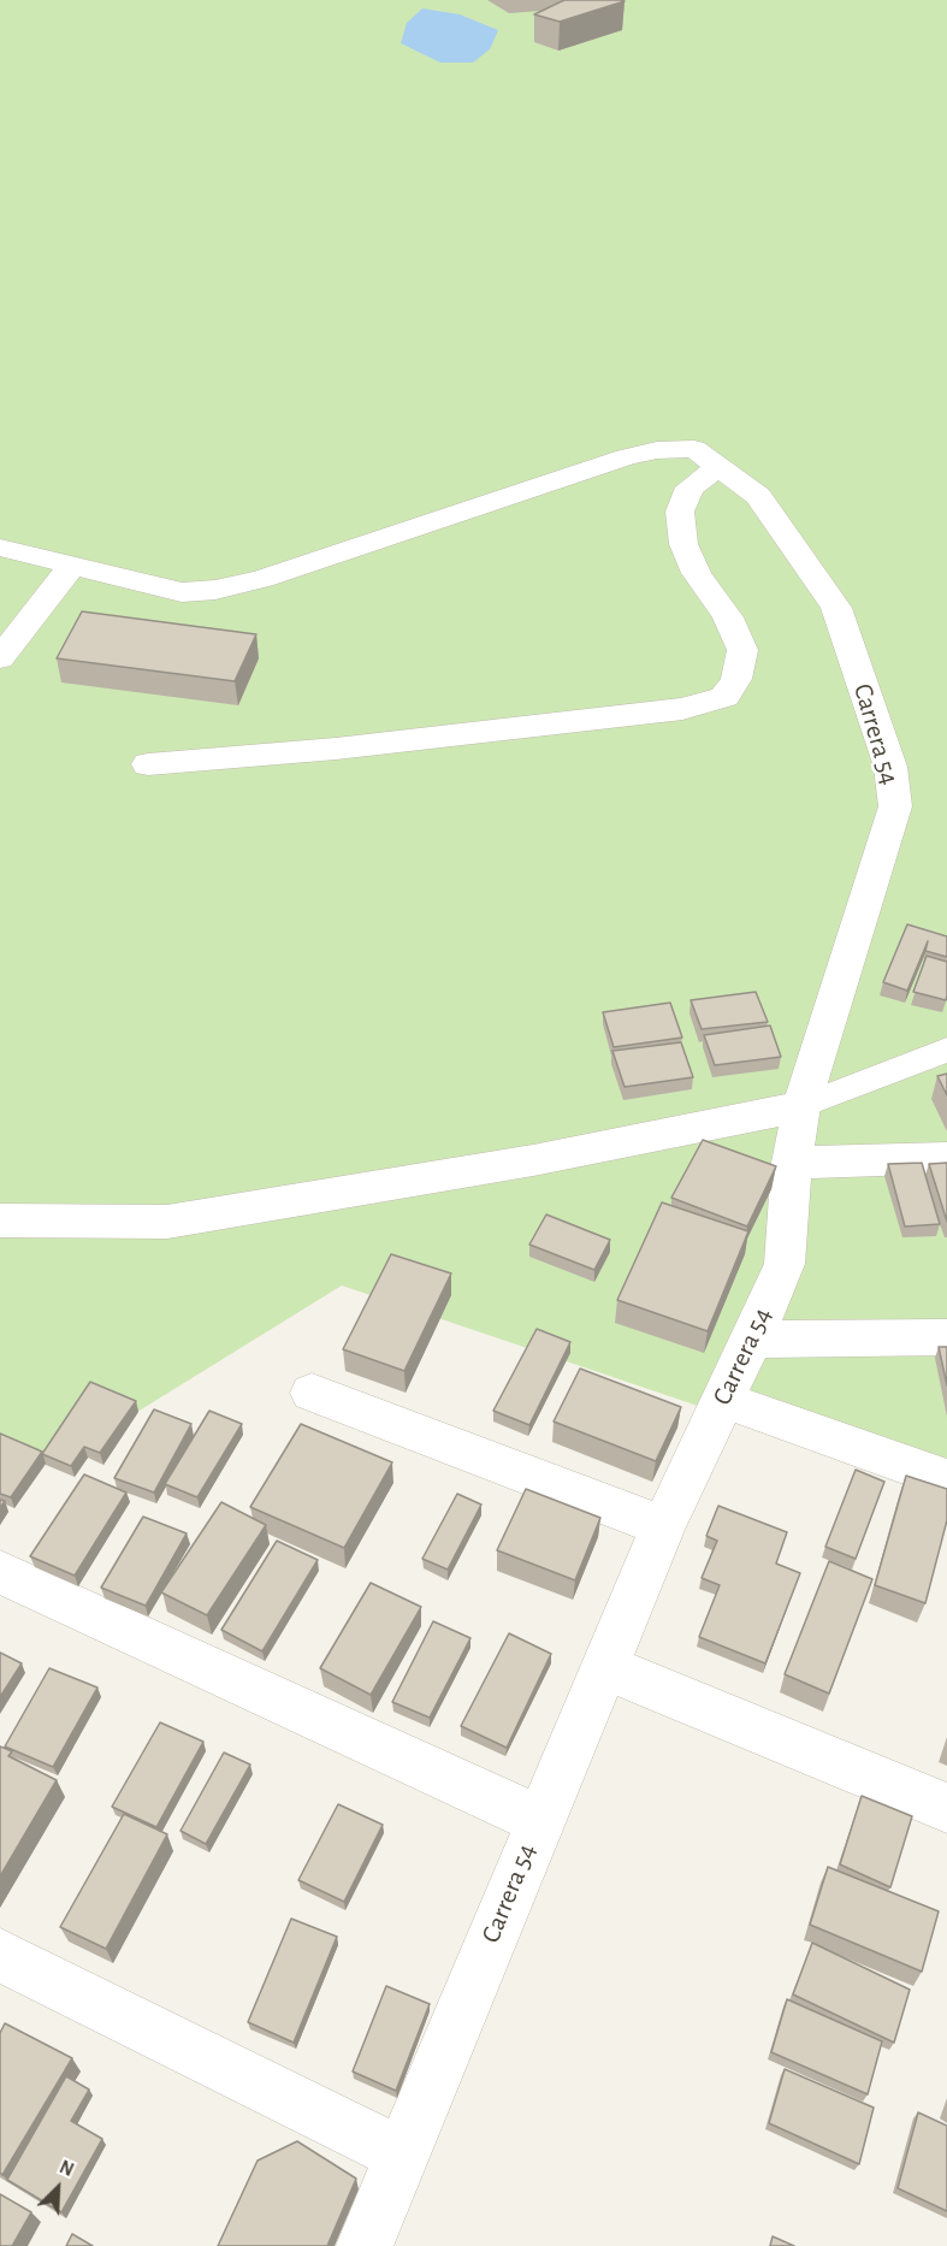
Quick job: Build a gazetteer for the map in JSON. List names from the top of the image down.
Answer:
{
  "streets": {
    "street": ["Carrera 54"]
  },
  "north": "top right"
}
